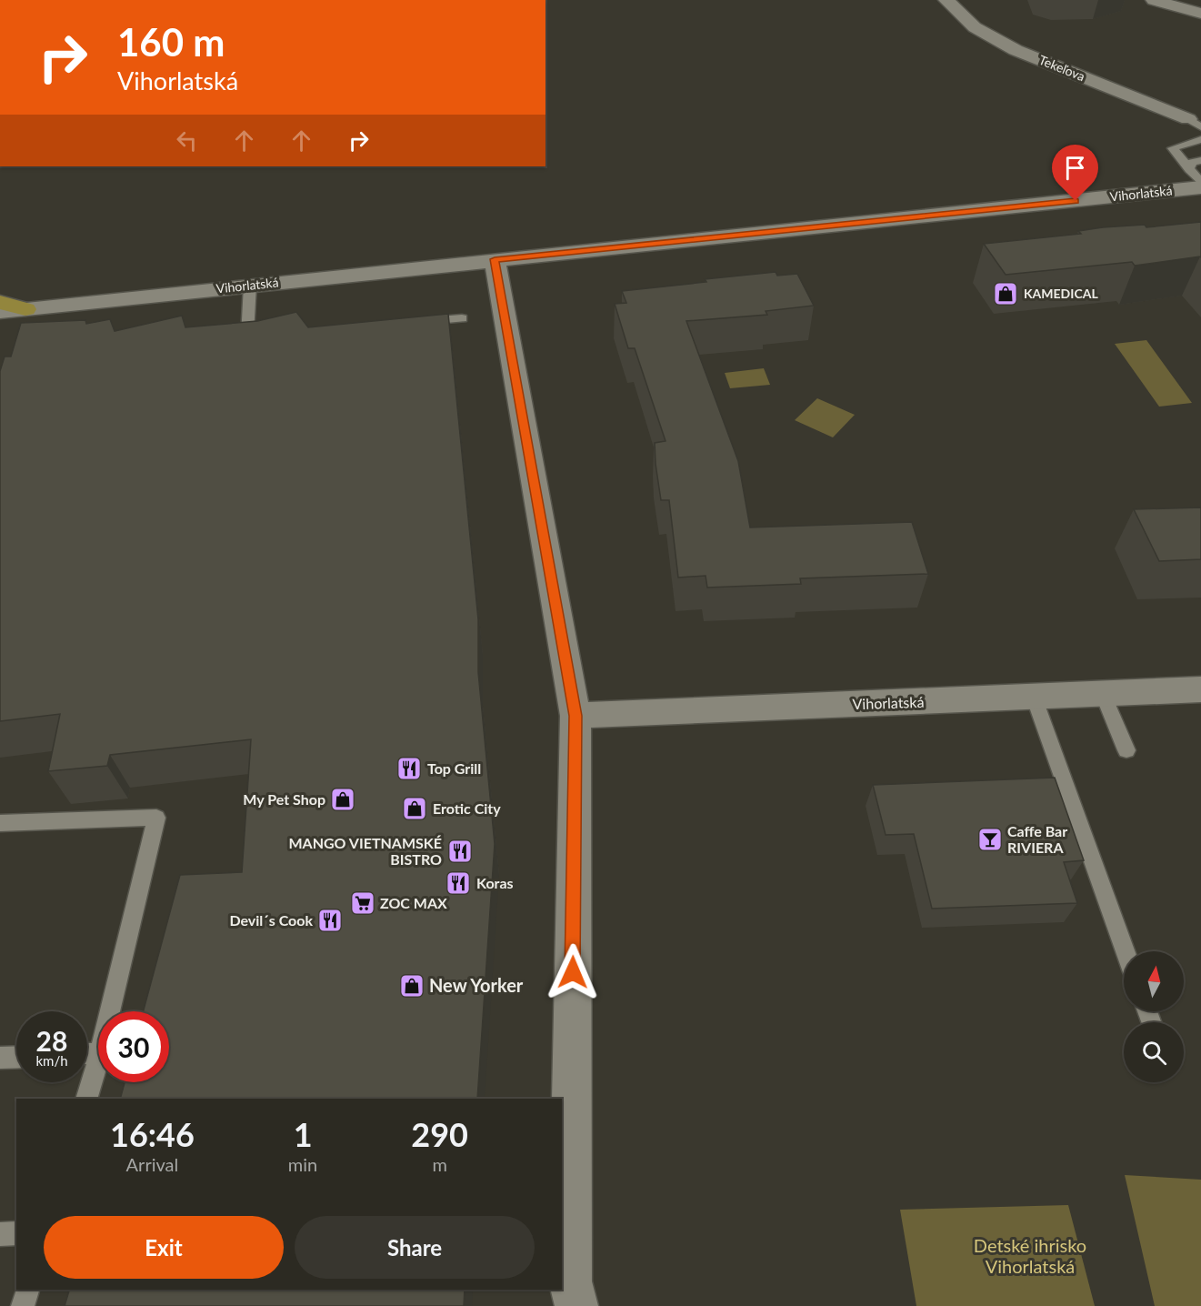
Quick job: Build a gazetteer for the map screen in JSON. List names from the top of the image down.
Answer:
{
  "streets": {
    "street": ["Tekeľova", "Vihorlatská"]
  },
  "parks": ["Detské ihrisko Vihorlatská"],
  "places": {
    "shop": [
      "KAMEDICAL",
      "My Pet Shop",
      "Erotic City",
      "New Yorker"
    ],
    "restaurant": [
      "Top Grill",
      "MANGO VIETNAMSKÉ BISTRO",
      "Koras",
      "Devil´s Cook"
    ],
    "bar": ["Caffe Bar RIVIERA"],
    "supermarket": ["ZOC MAX"]
  },
  "north": "top",
  "page": {
    "turn": ["160 m", "Vihorlatská"],
    "speed": "28 km/h",
    "limit": "30",
    "eta": [
      "16:46",
      "Arrival",
      "1",
      "min",
      "290",
      "m"
    ],
    "buttons": ["Exit", "Share"]
  }
}
